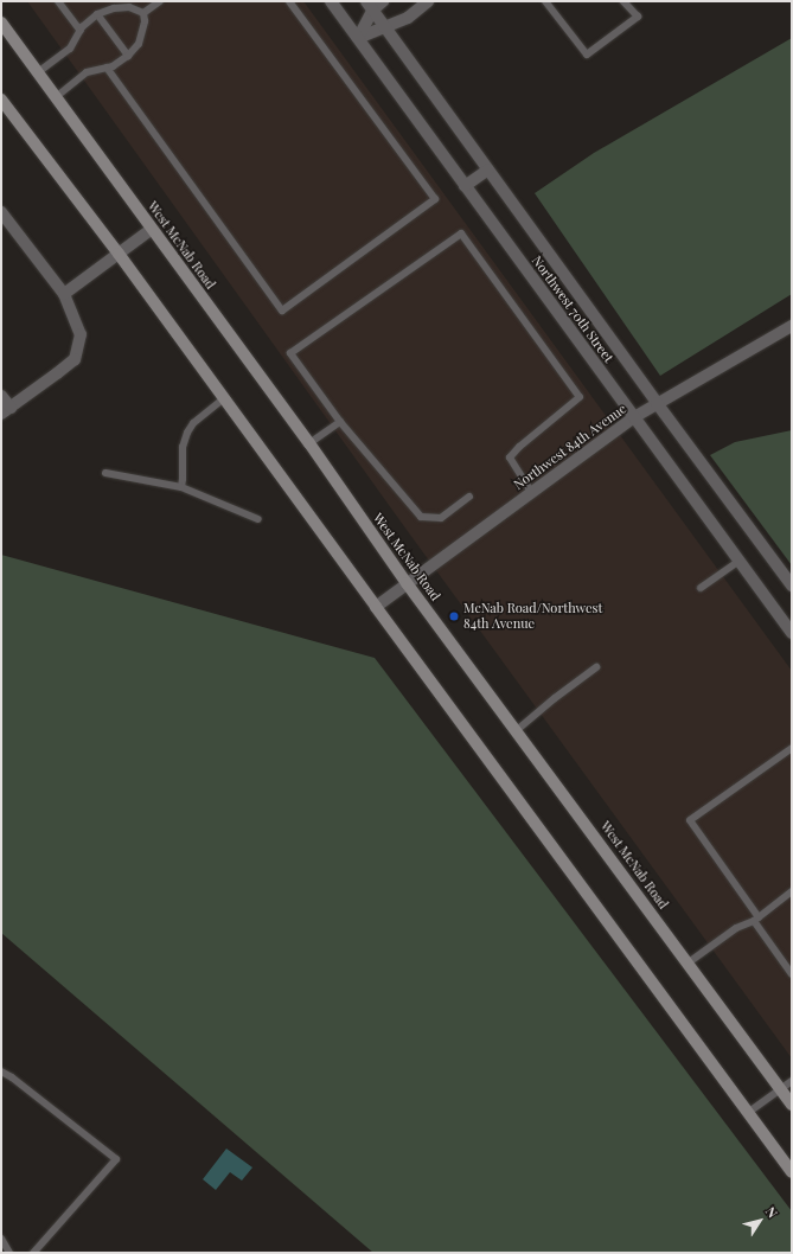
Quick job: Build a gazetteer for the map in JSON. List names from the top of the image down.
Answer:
{
  "streets": {
    "main road": ["West McNab Road"],
    "street": ["Northwest 70th Street", "Northwest 84th Avenue"]
  },
  "crossings": [
    ["West McNab Road", "Northwest 84th Avenue"],
    ["Northwest 70th Street", "Northwest 84th Avenue"]
  ],
  "places": ["McNab Road/Northwest 84th Avenue"],
  "north": "top right"
}
